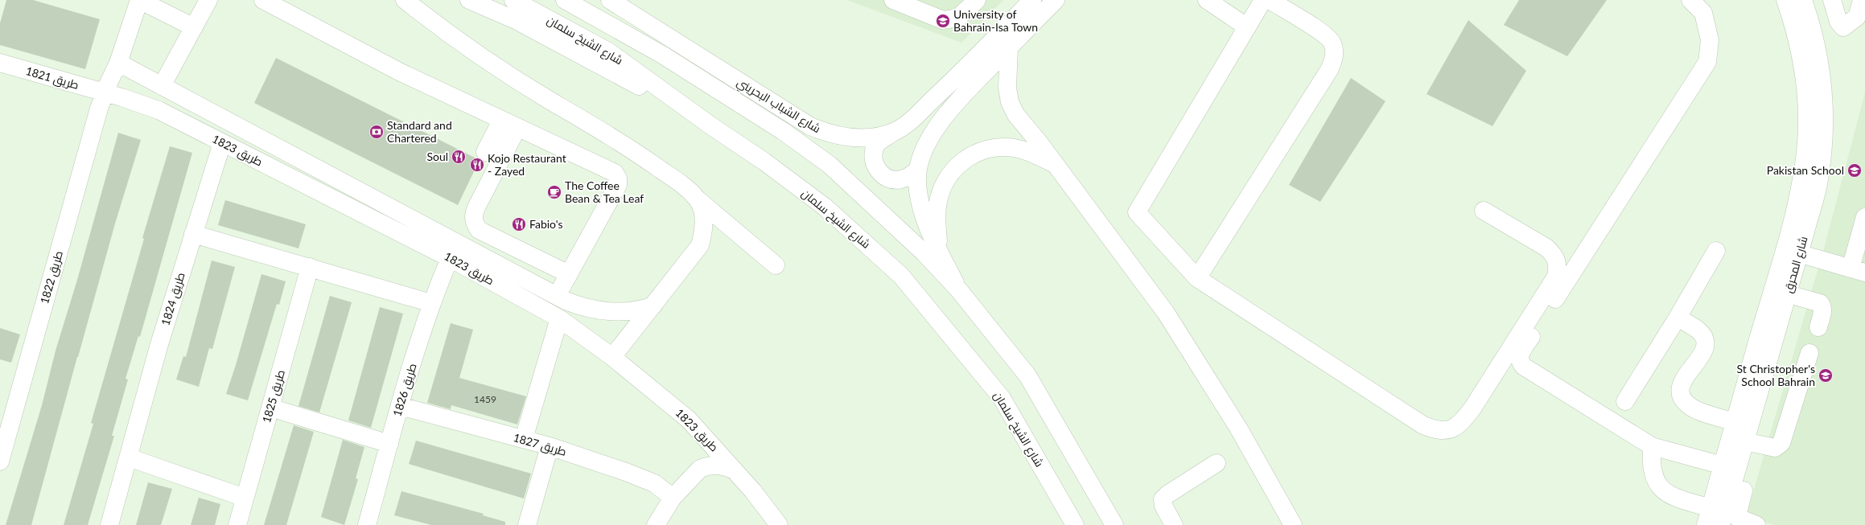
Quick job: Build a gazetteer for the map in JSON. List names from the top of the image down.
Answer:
{
  "streets": {
    "street": [
      "شارع الشيخ سلمان",
      "طريق 1821",
      "شارع الشباب البحريني",
      "طريق 1823",
      "شارع المحرق",
      "طريق 1822",
      "طريق 1824",
      "طريق 1826",
      "طريق 1825",
      "طريق 1827"
    ]
  },
  "crossings": [
    ["طريق 1821", "طريق 1823"],
    ["طريق 1821", "طريق 1822"],
    ["طريق 1823", "طريق 1822"],
    ["طريق 1823", "طريق 1824"],
    ["طريق 1823", "طريق 1826"],
    ["طريق 1826", "طريق 1827"]
  ],
  "places": {
    "school or university": ["University of Bahrain-Isa Town", "Pakistan School", "St Christopher's School Bahrain"],
    "bank": ["Standard and Chartered"],
    "restaurant": ["Soul", "Kojo Restaurant - Zayed", "Fabio's"],
    "cafe": ["The Coffee Bean & Tea Leaf"]
  },
  "house_numbers": ["1459"]
}
